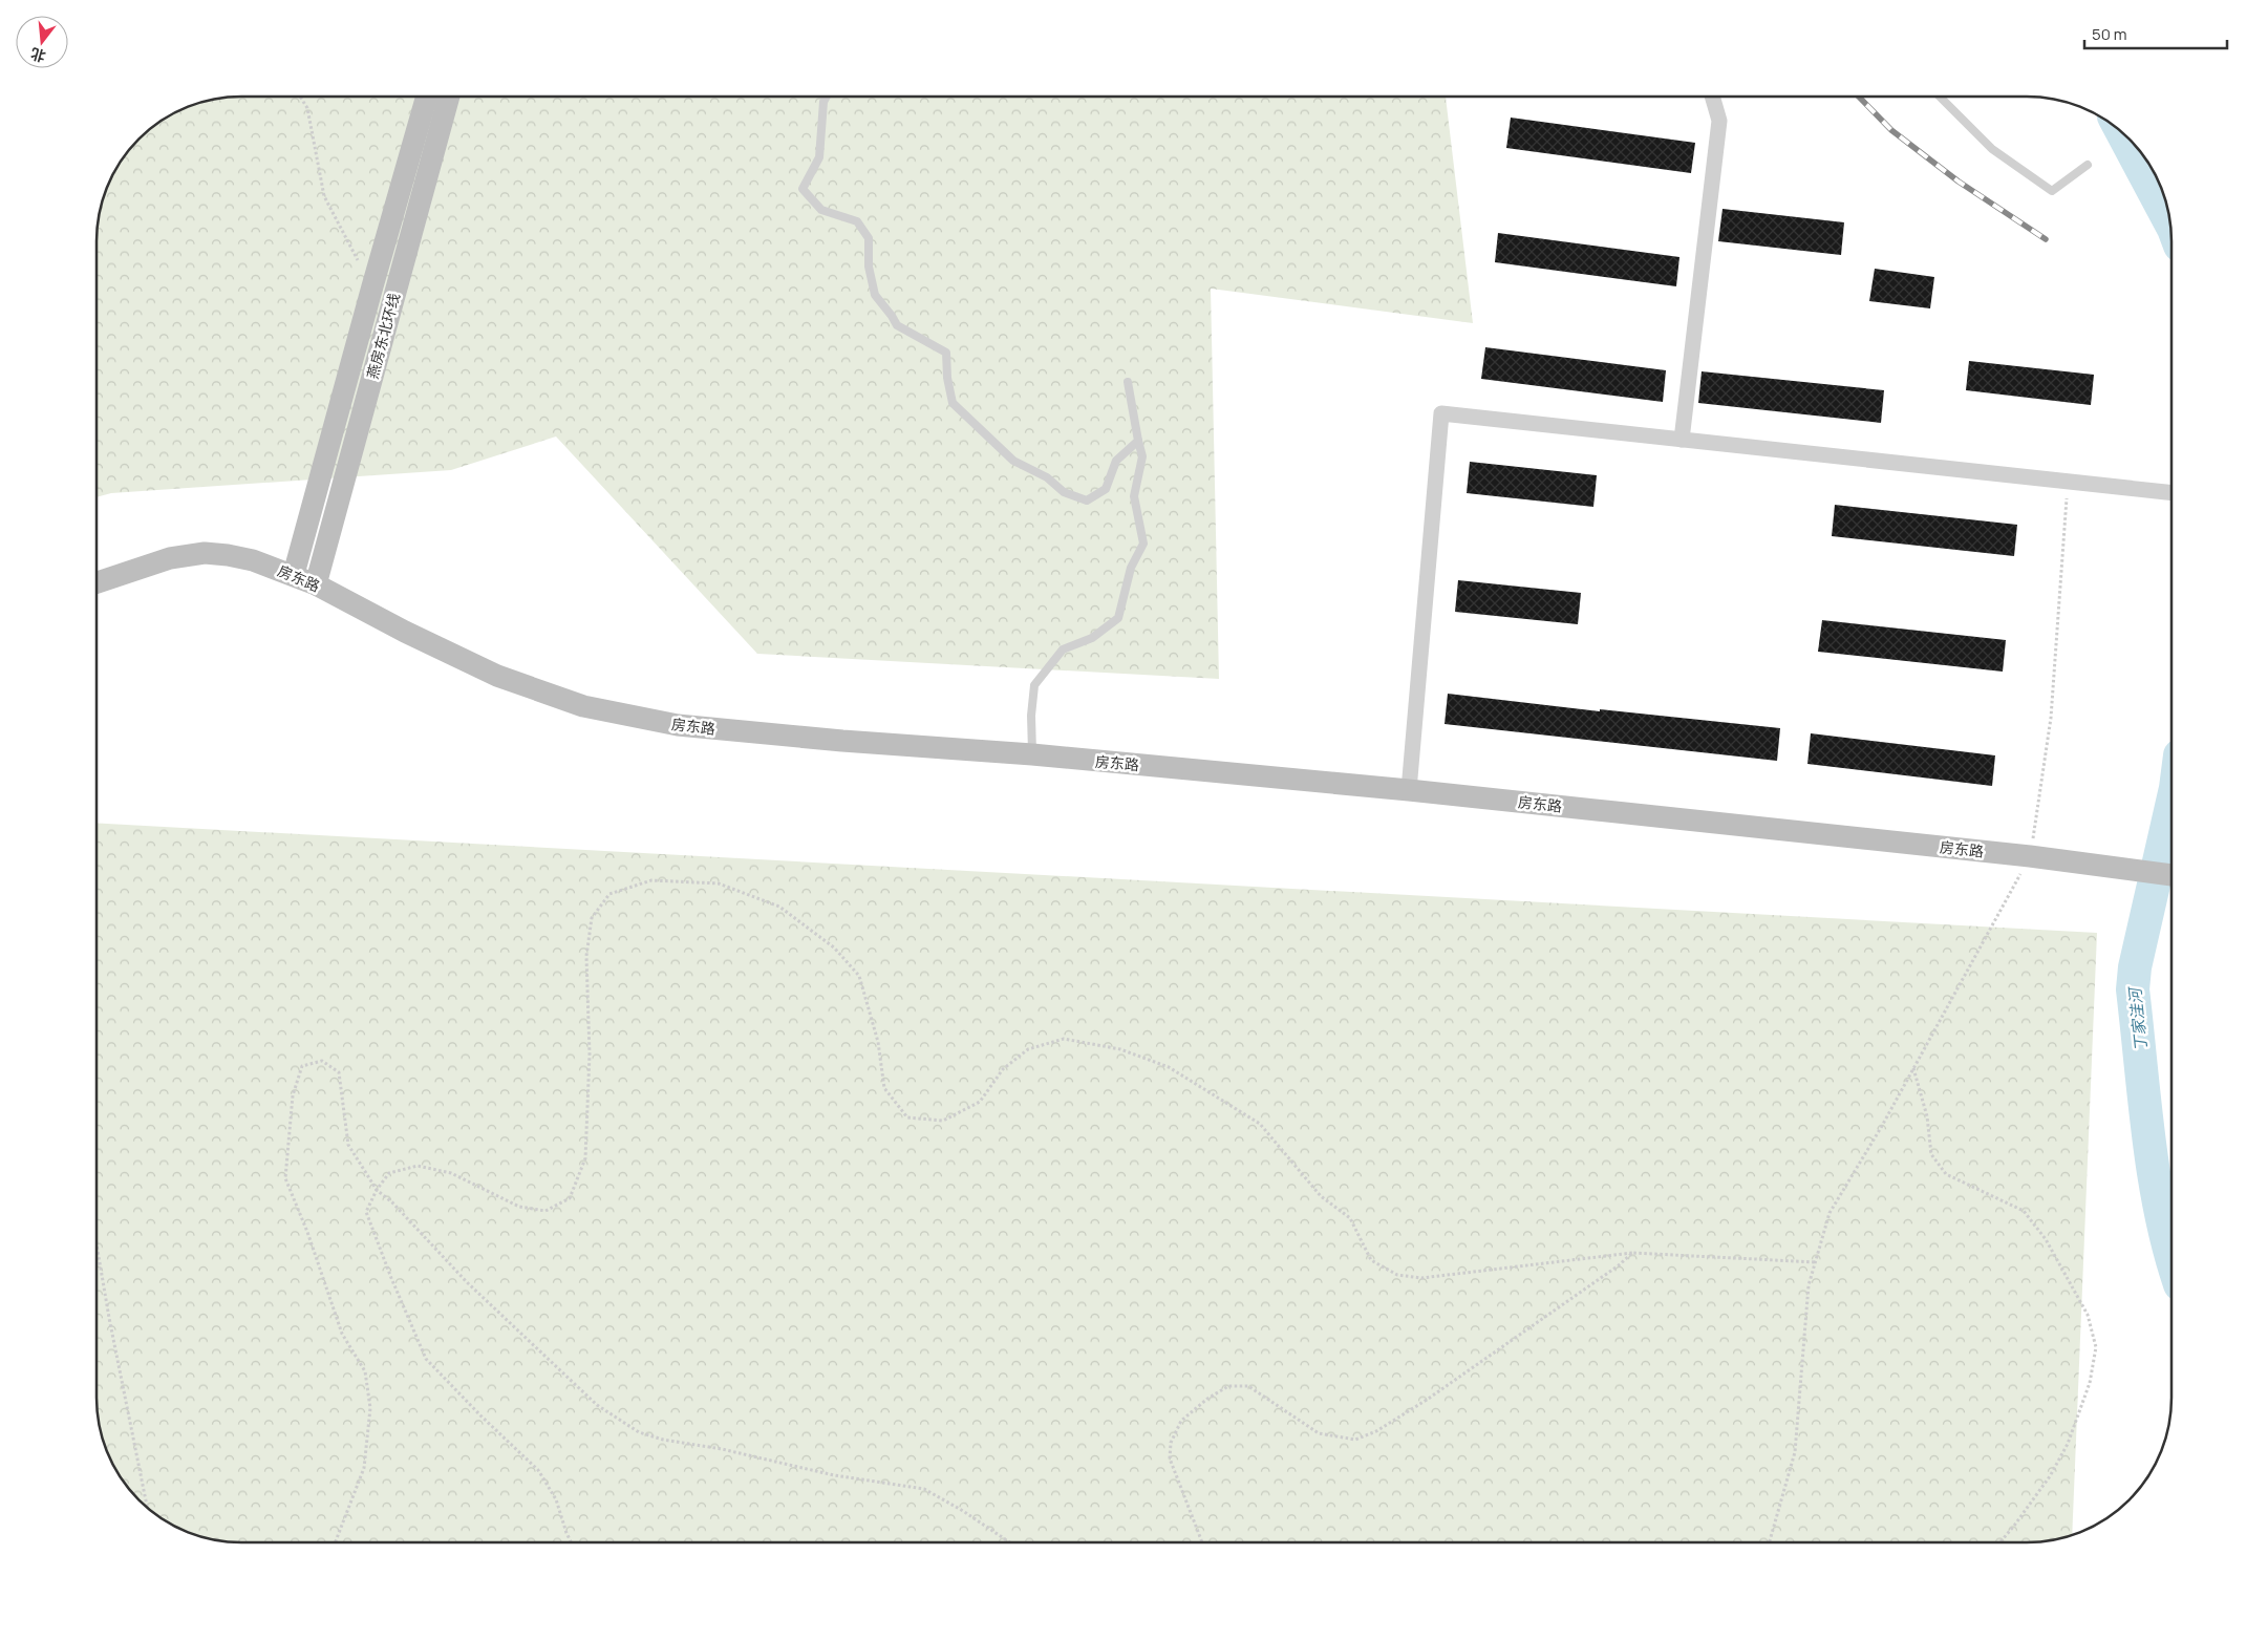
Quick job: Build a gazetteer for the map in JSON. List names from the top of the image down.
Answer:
{
  "streets": {
    "main road": ["燕房东北环线", "房东路"]
  },
  "crossings": [
    ["燕房东北环线", "房东路"]
  ],
  "water": ["丁家洼河"],
  "scale_bar": "50 m",
  "north": "bottom"
}
